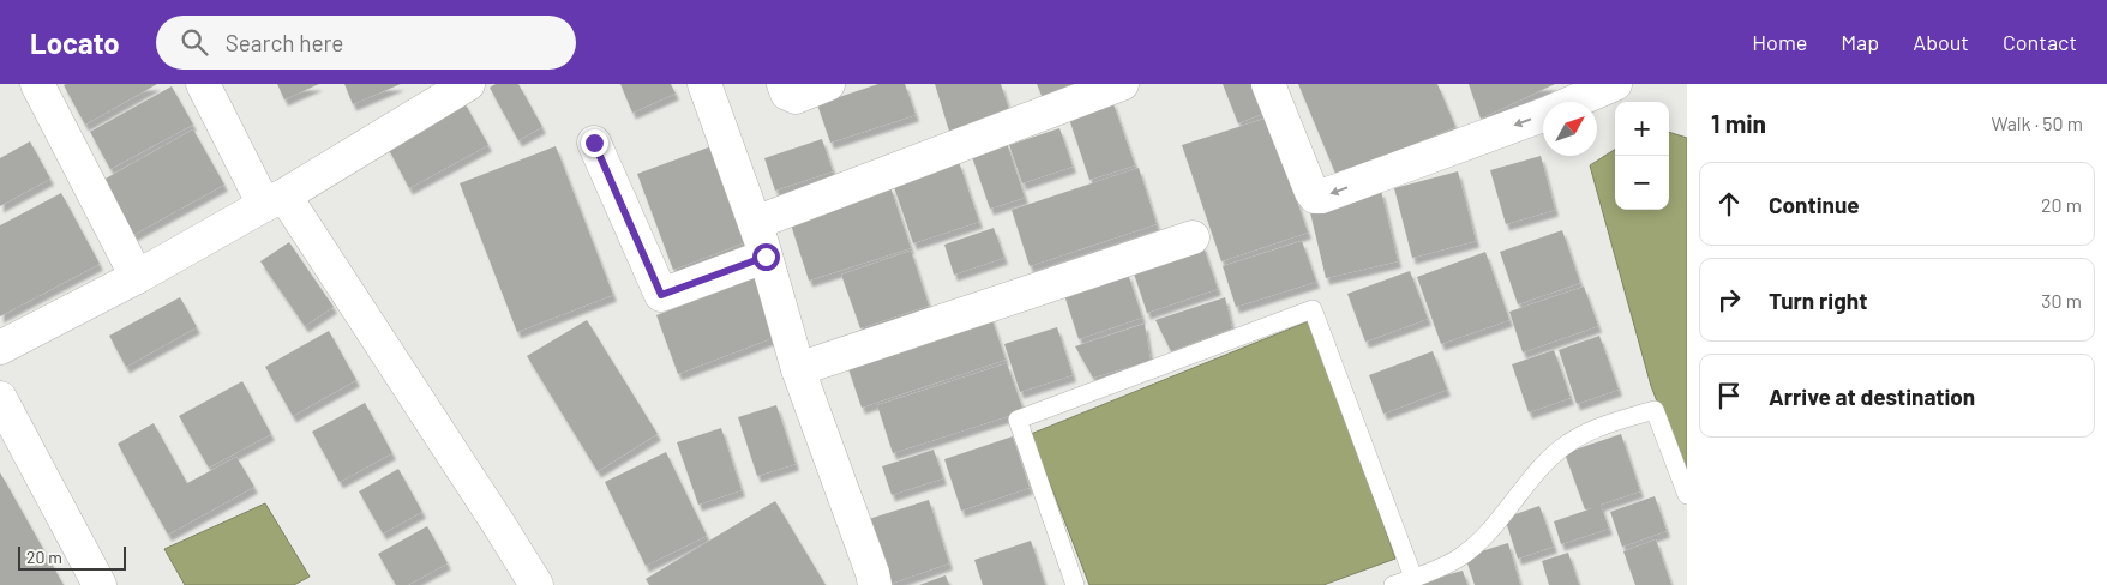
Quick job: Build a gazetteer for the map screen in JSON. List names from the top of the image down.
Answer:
{
  "scale_bar": "20 m",
  "north": "top right",
  "page": {
    "header": "Locato",
    "search": "Search here",
    "nav": [
      "Home",
      "Map",
      "About",
      "Contact"
    ],
    "heading": ["1 min", "Walk · 50 m"],
    "map_buttons": ["+", "−"],
    "list": [
      ["Continue", "20 m"],
      ["Turn right", "30 m"],
      "Arrive at destination"
    ],
    "scale": "20 m"
  }
}
